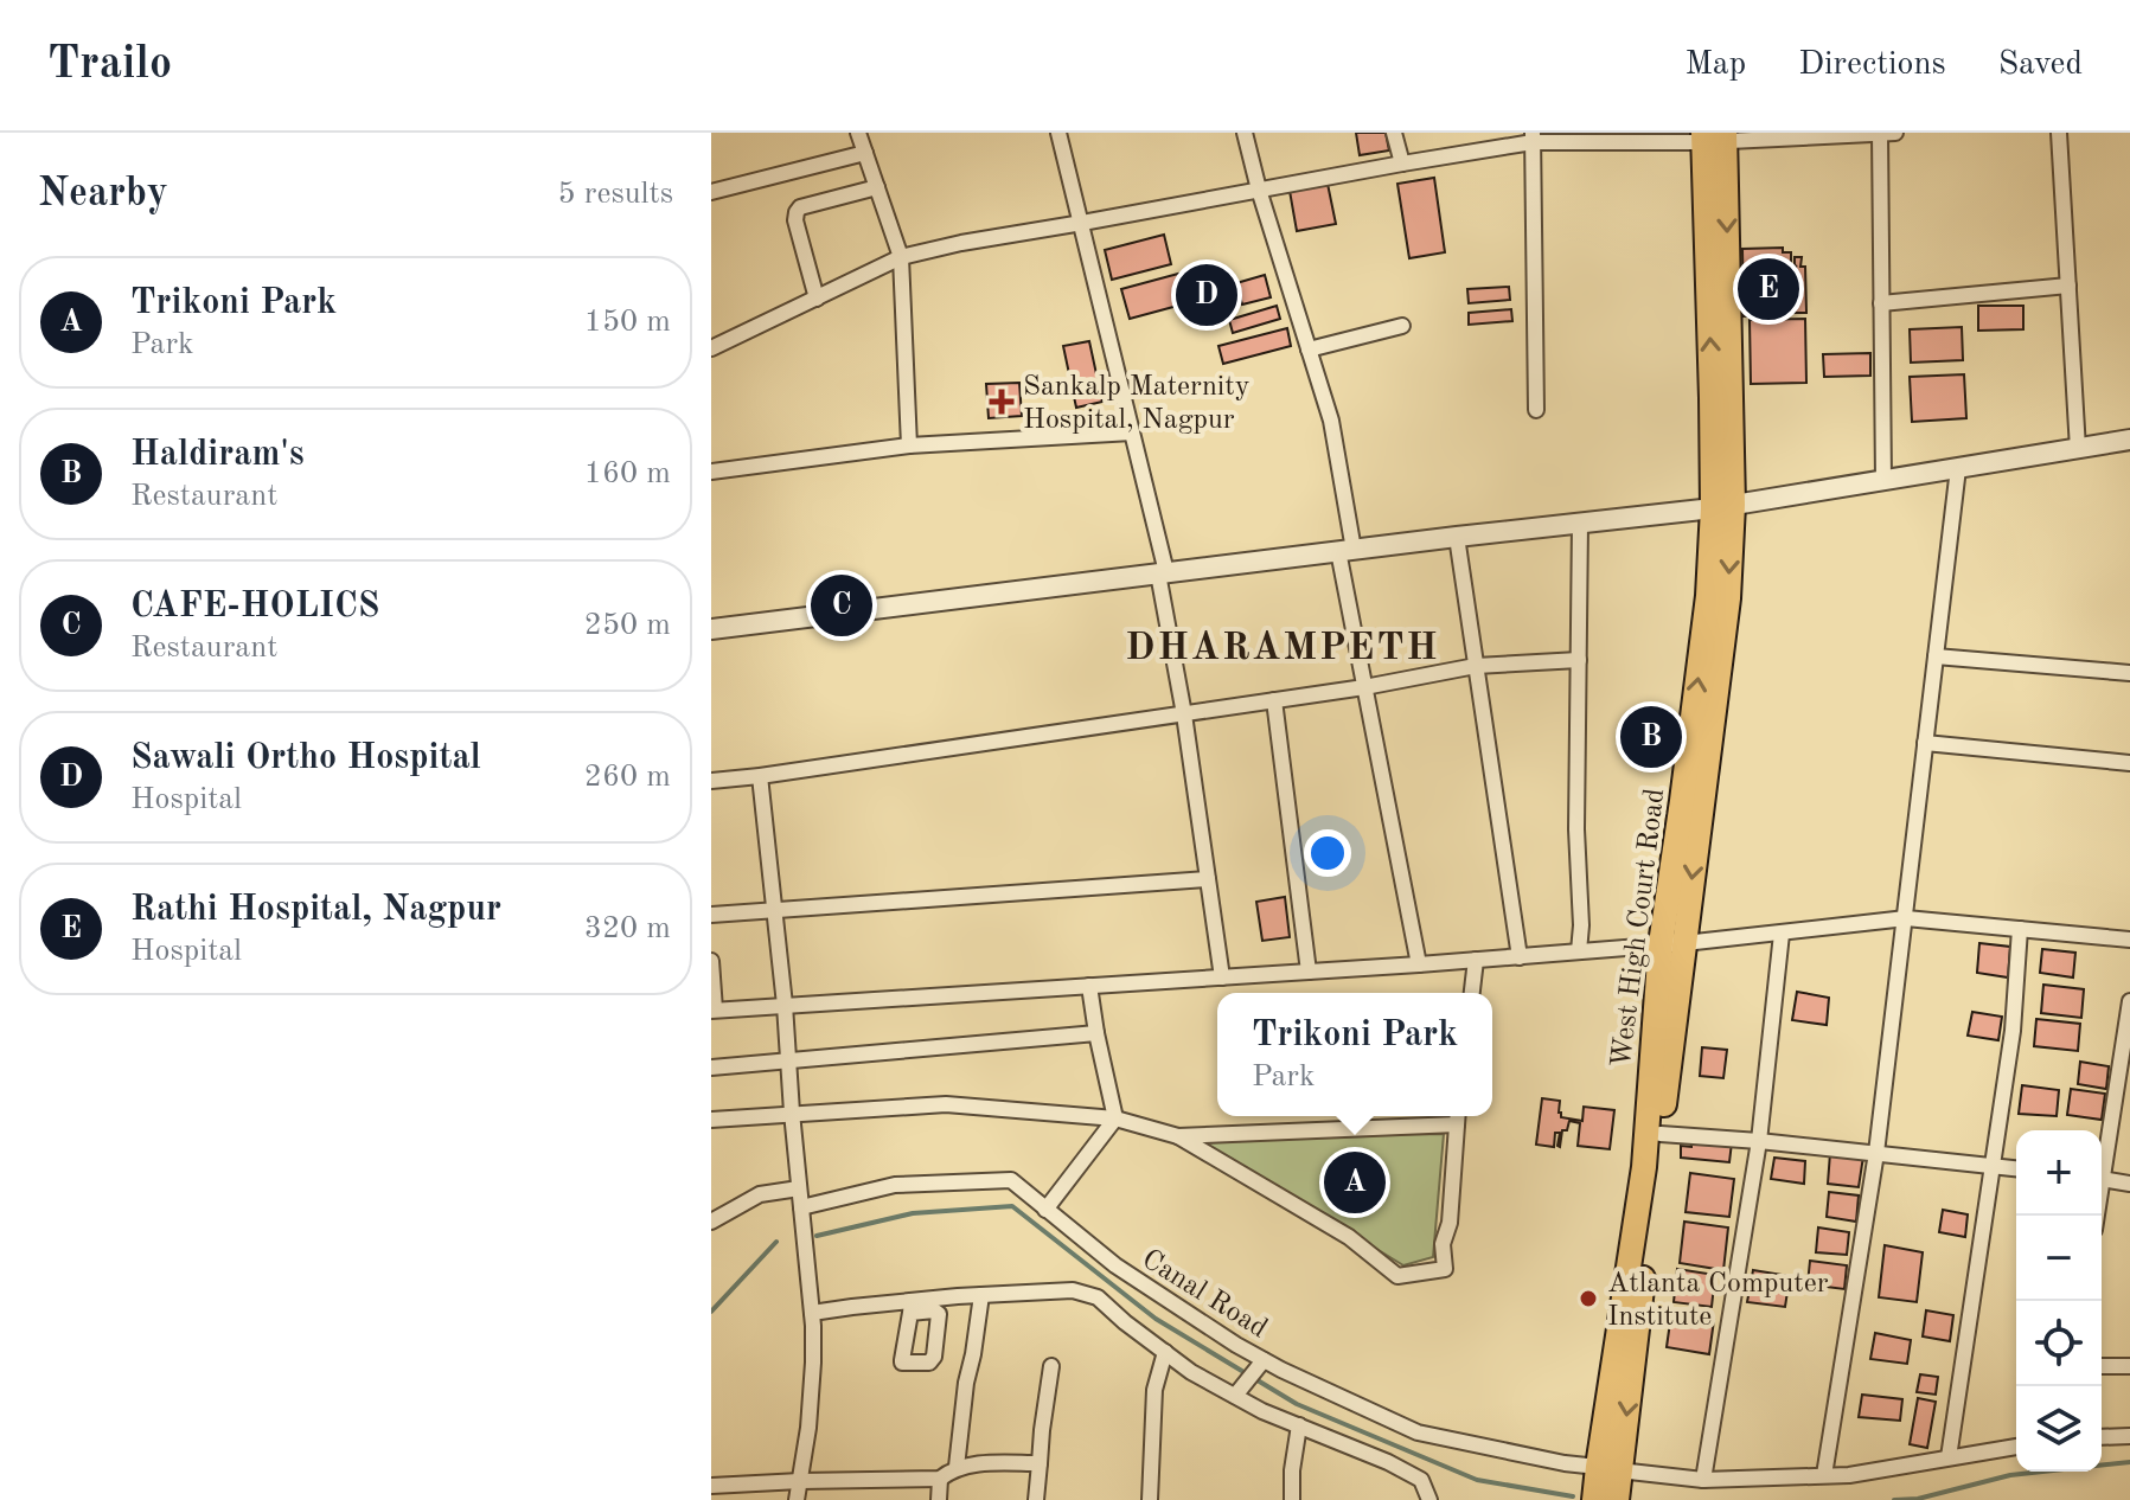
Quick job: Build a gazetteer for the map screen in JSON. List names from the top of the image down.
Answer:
{
  "streets": {
    "main road": ["West High Court Road"],
    "street": ["Canal Road"]
  },
  "crossings": [
    ["West High Court Road", "Canal Road"]
  ],
  "districts": ["DHARAMPETH"],
  "places": {
    "health": ["Sankalp Maternity Hospital, Nagpur"],
    "other": ["Atlanta Computer Institute"]
  },
  "page": {
    "header": "Trailo",
    "nav": ["Map", "Directions", "Saved"],
    "heading": ["Nearby", "5 results"],
    "pins": [
      "E",
      "D",
      "C",
      "B",
      "A"
    ],
    "list": [
      {
        "mark": "A",
        "name": "Trikoni Park",
        "note": "Park",
        "value": "150 m"
      },
      {
        "mark": "B",
        "name": "Haldiram's",
        "note": "Restaurant",
        "value": "160 m"
      },
      {
        "mark": "C",
        "name": "CAFE-HOLICS",
        "note": "Restaurant",
        "value": "250 m"
      },
      {
        "mark": "D",
        "name": "Sawali Ortho Hospital",
        "note": "Hospital",
        "value": "260 m"
      },
      {
        "mark": "E",
        "name": "Rathi Hospital, Nagpur",
        "note": "Hospital",
        "value": "320 m"
      }
    ],
    "popup": ["Trikoni Park", "Park"],
    "map_buttons": ["+", "−"]
  }
}
